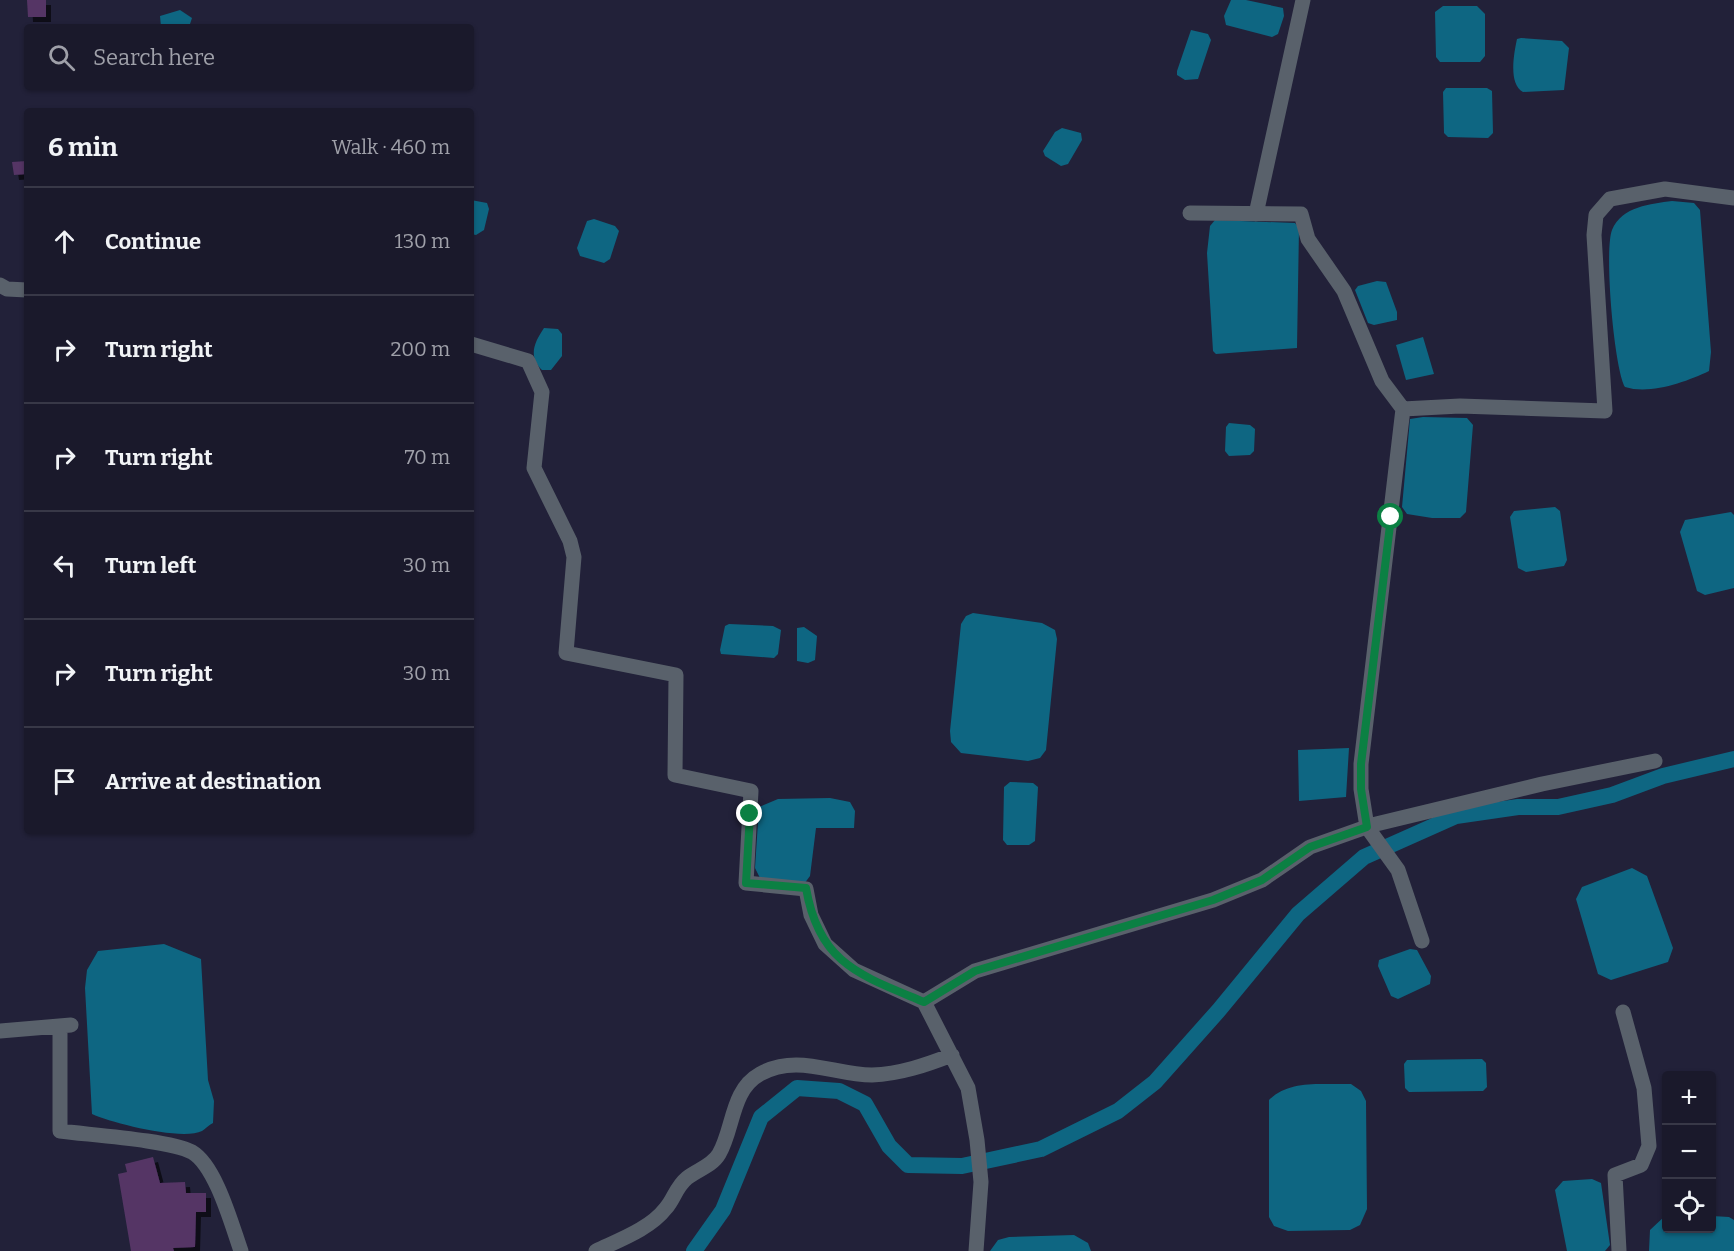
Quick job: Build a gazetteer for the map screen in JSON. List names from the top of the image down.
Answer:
{
  "page": {
    "search": "Search here",
    "heading": ["6 min", "Walk · 460 m"],
    "list": [
      ["Continue", "130 m"],
      ["Turn right", "200 m"],
      ["Turn right", "70 m"],
      ["Turn left", "30 m"],
      ["Turn right", "30 m"],
      "Arrive at destination"
    ],
    "map_buttons": ["+", "−"]
  }
}
